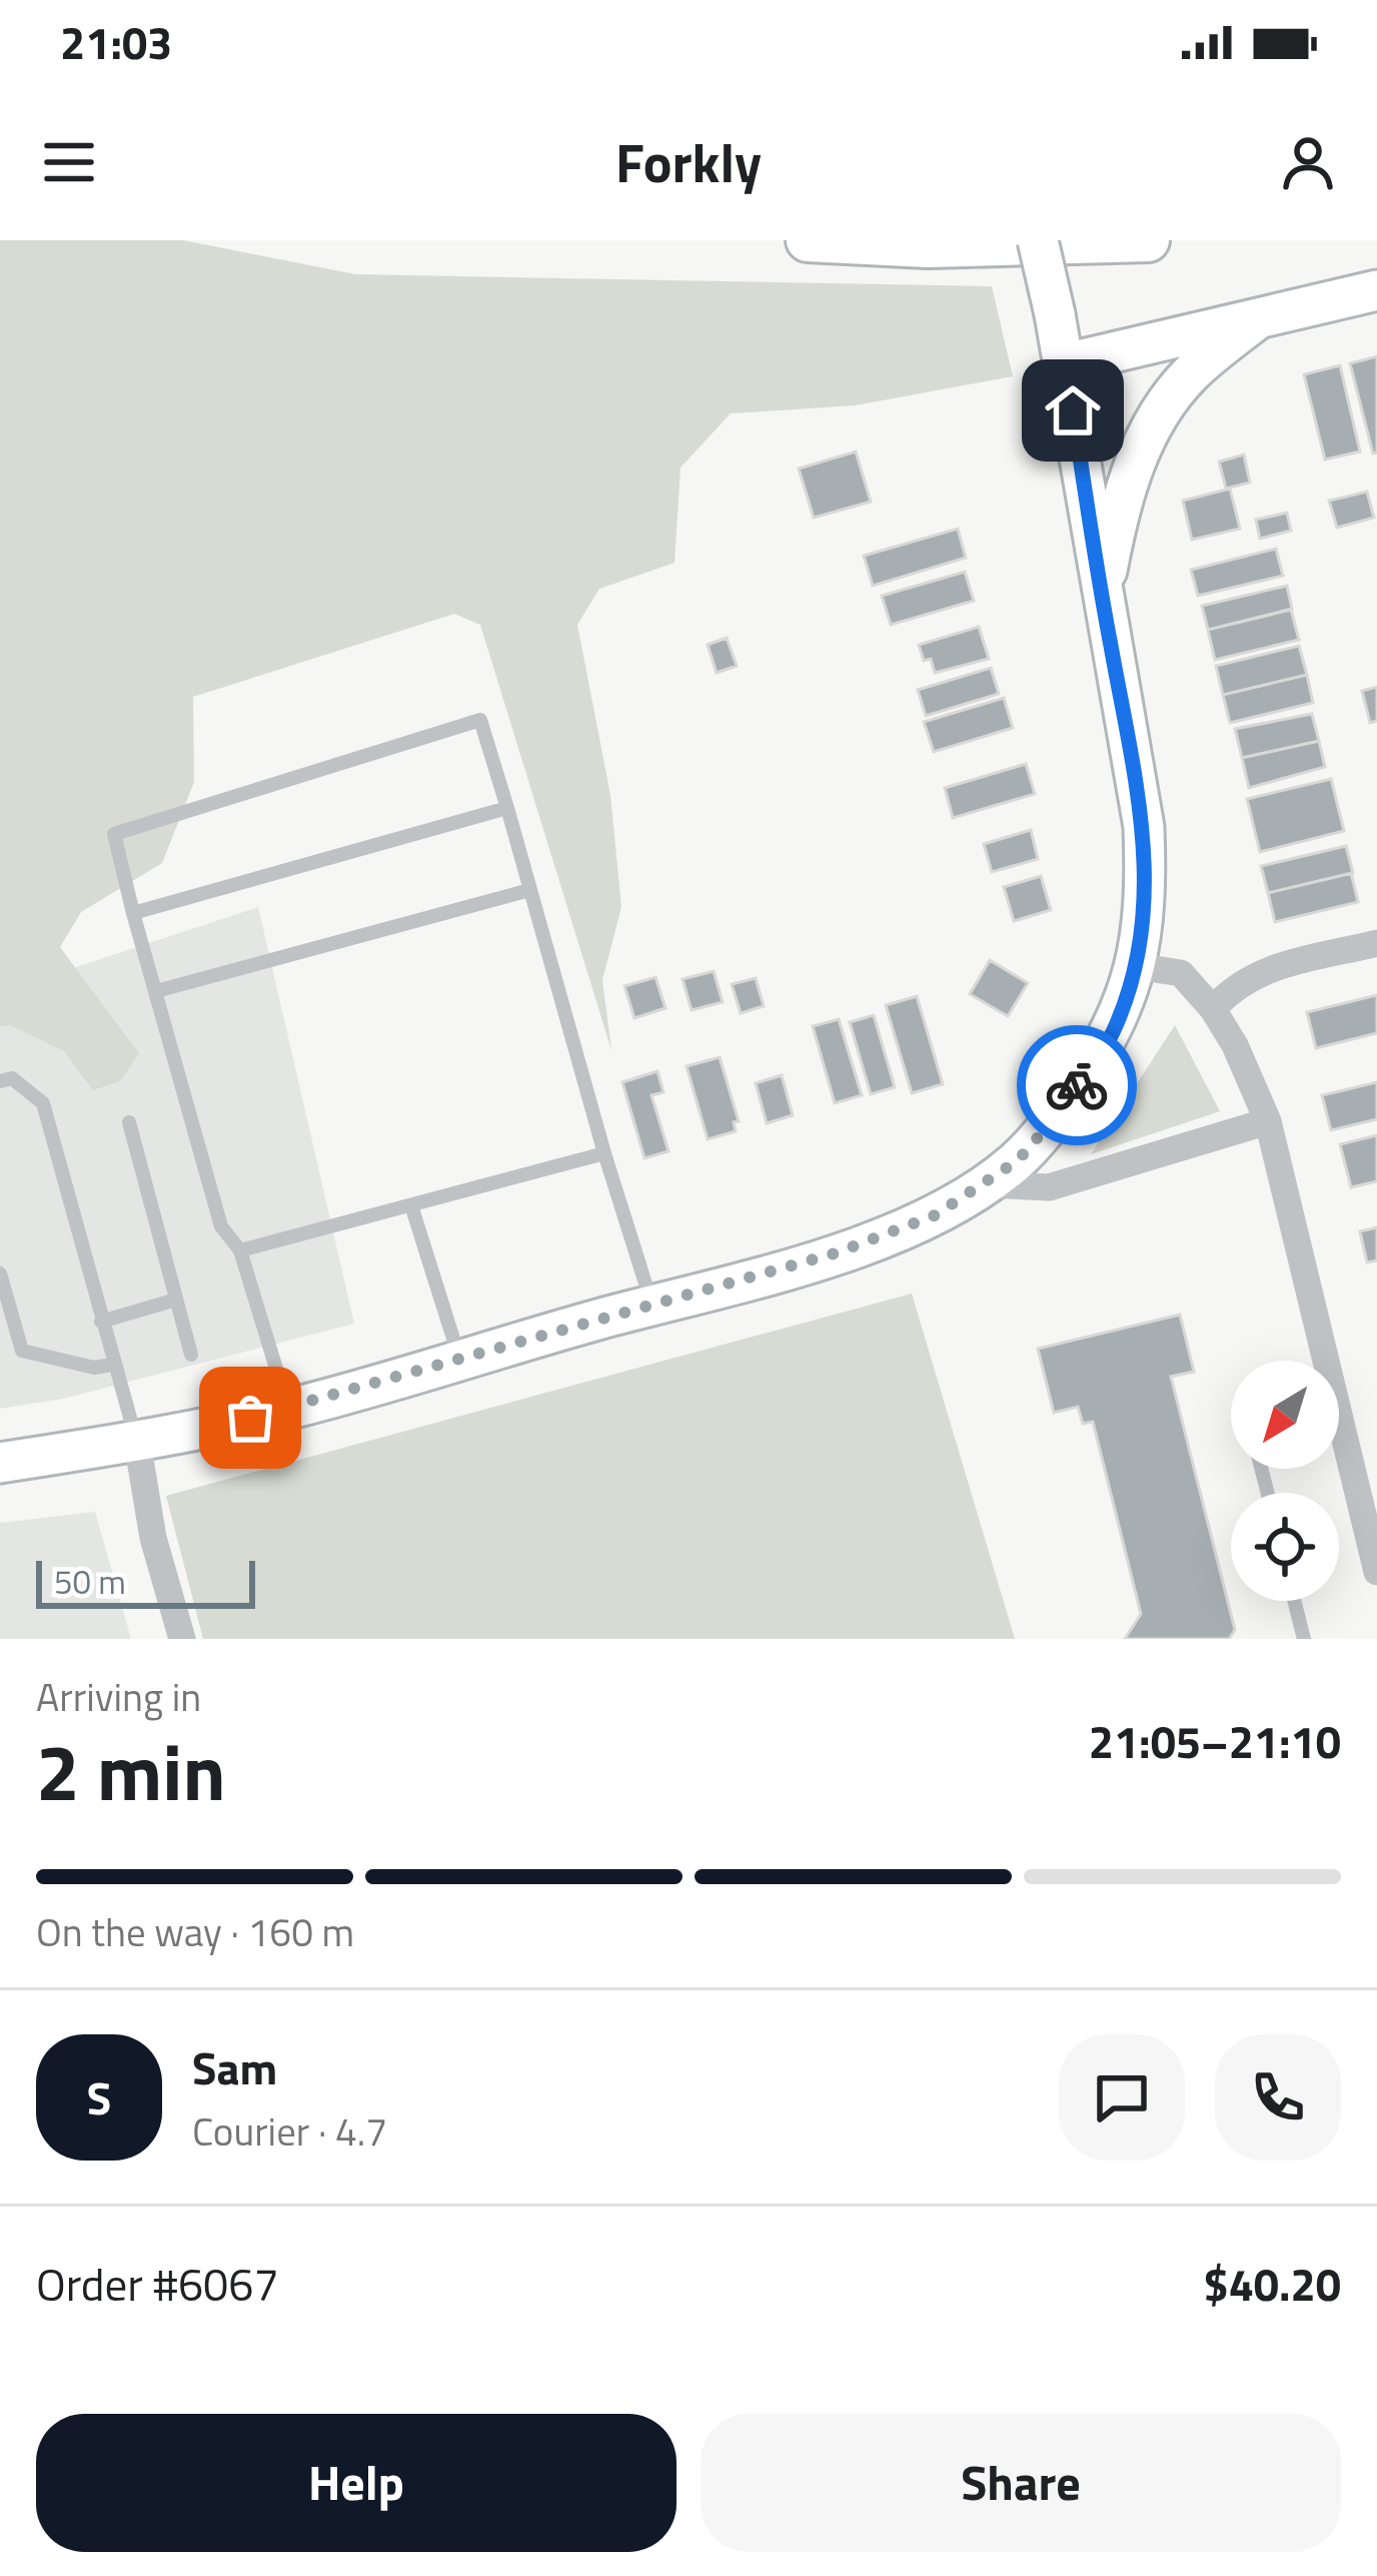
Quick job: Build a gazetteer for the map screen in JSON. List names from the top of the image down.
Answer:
{
  "scale_bar": "50 m",
  "north": "bottom left",
  "page": {
    "status": "21:03",
    "header": "Forkly",
    "scale": "50 m",
    "heading": ["2 min", "Arriving in", "21:05–21:10"],
    "panel": [
      "Sam",
      "Courier · 4.7",
      "Order #6067",
      "$40.20"
    ],
    "bar": "On the way · 160 m",
    "round": "S",
    "buttons": ["Help", "Share"]
  }
}
